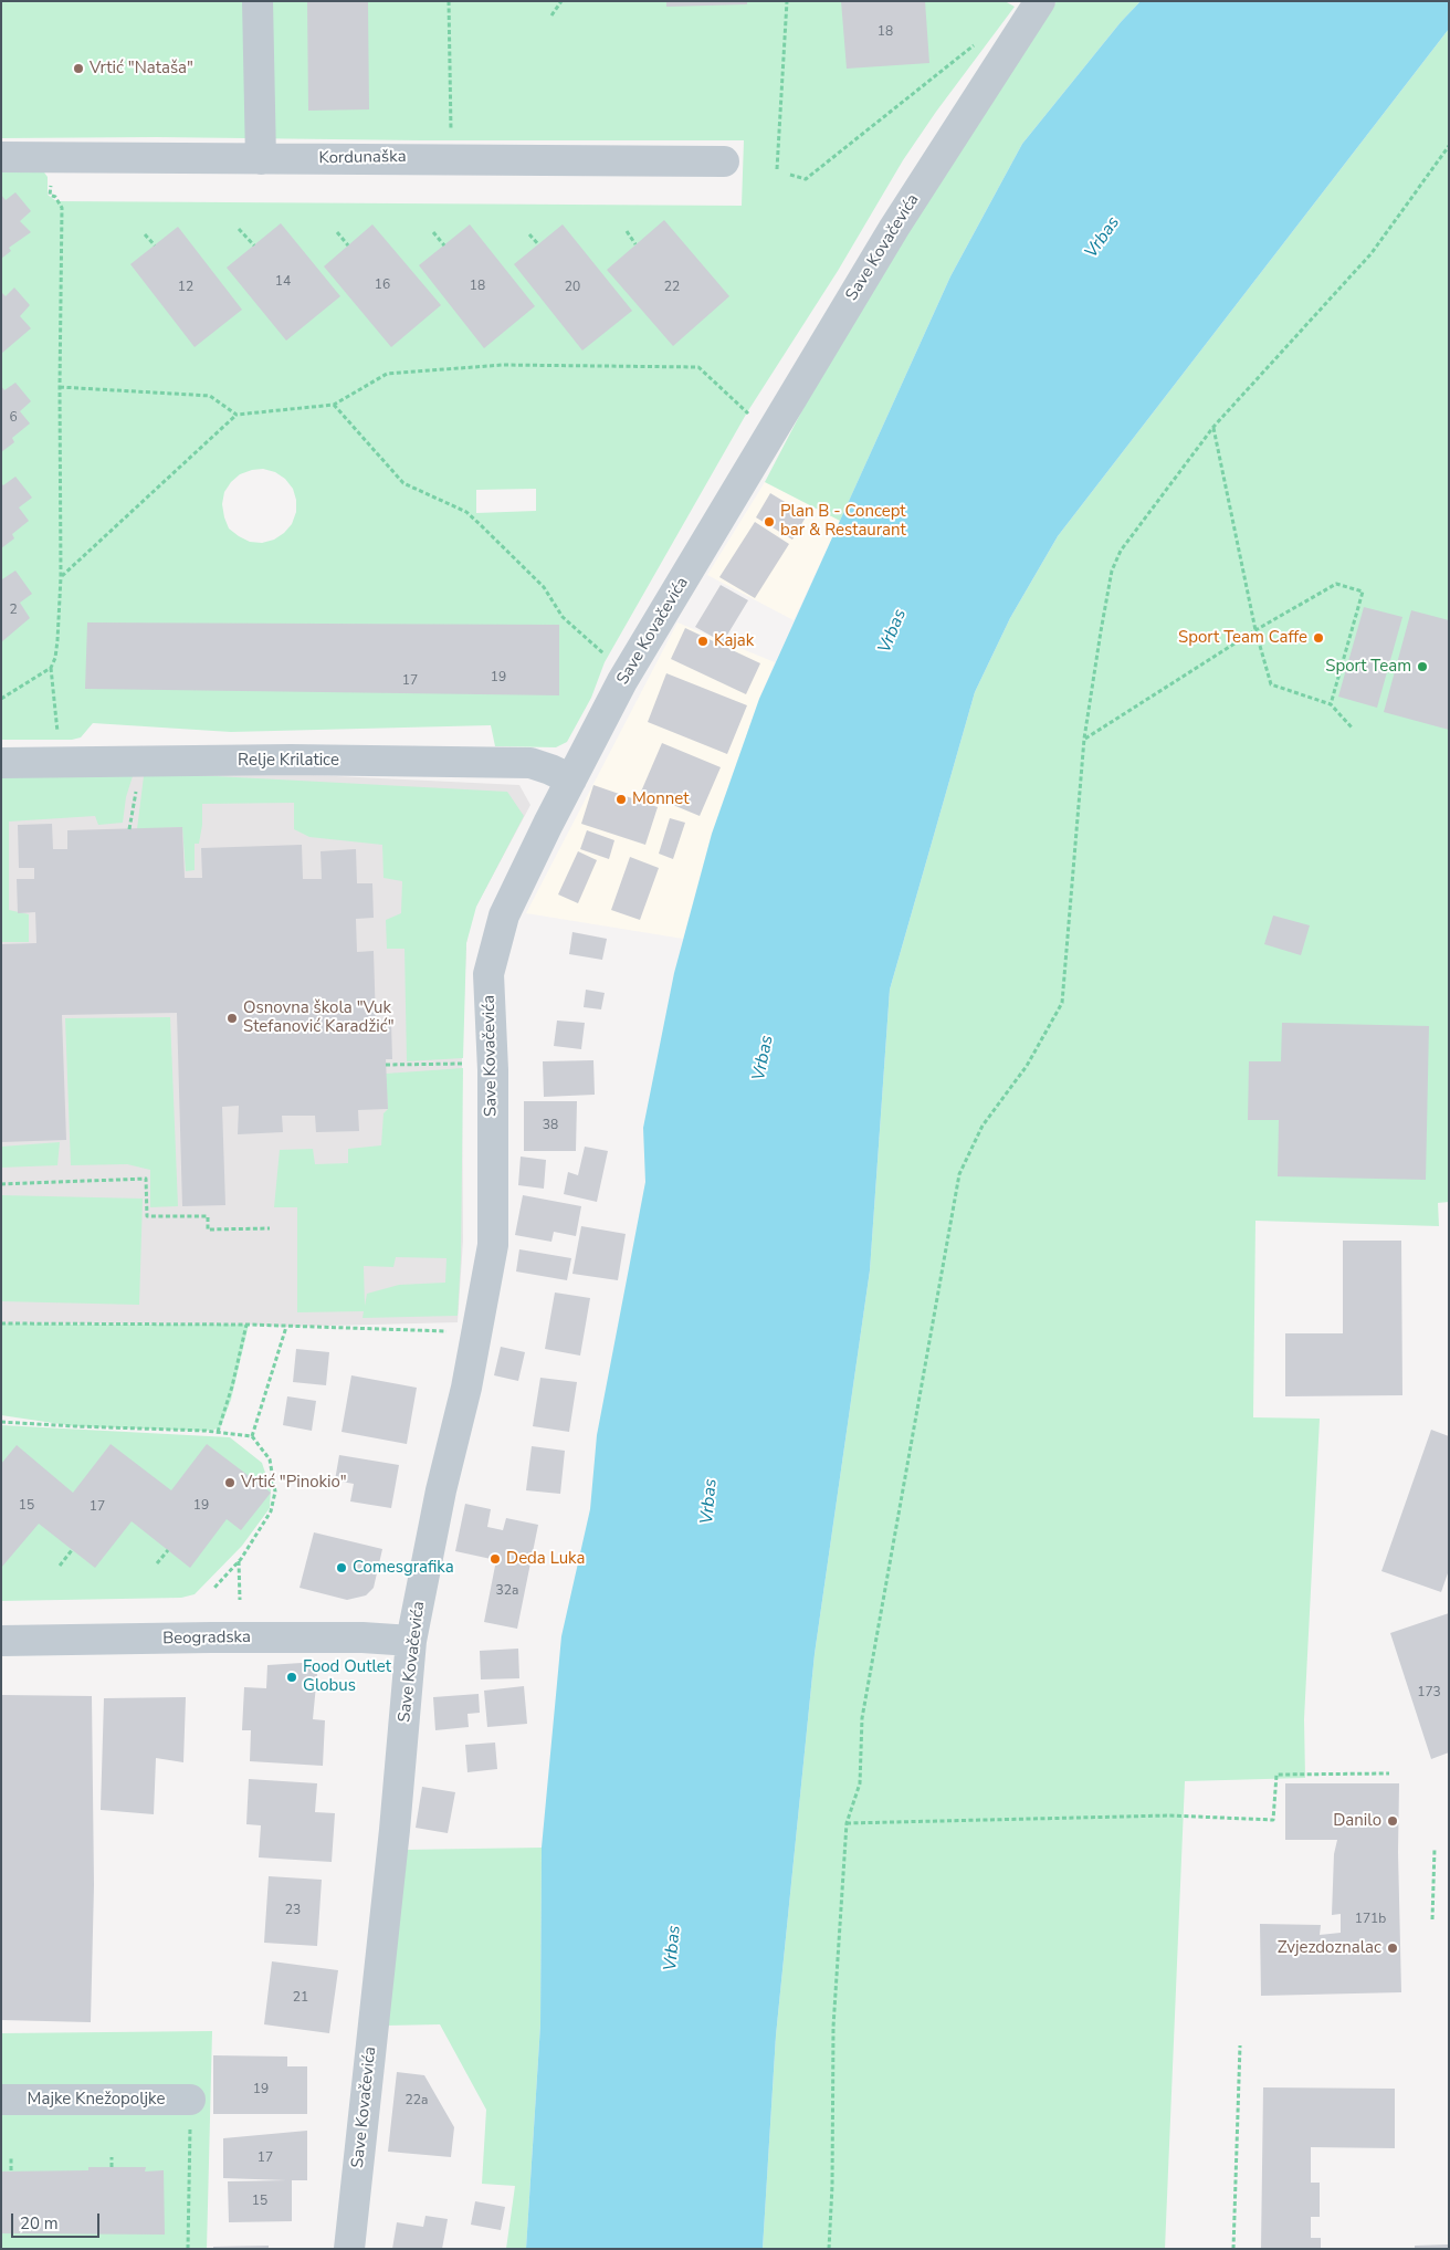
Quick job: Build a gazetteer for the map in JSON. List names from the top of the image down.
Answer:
{
  "streets": {
    "street": [
      "Kordunaška",
      "Save Kovačevića",
      "Relje Krilatice",
      "Beogradska",
      "Majke Knežopoljke"
    ]
  },
  "crossings": [
    ["Save Kovačevića", "Relje Krilatice"],
    ["Save Kovačevića", "Beogradska"]
  ],
  "water": ["Vrbas"],
  "places": [
    "Vrtić \"Nataša\"",
    "Plan B - Concept bar & Restaurant",
    "Sport Team Caffe",
    "Kajak",
    "Sport Team",
    "Monnet",
    "Osnovna škola \"Vuk Stefanović Karadžić\"",
    "Vrtić \"Pinokio\"",
    "Deda Luka",
    "Comesgrafika",
    "Food Outlet Globus",
    "Danilo",
    "Zvjezdoznalac"
  ],
  "house_numbers": [
    "18",
    "14",
    "16",
    "18",
    "12",
    "20",
    "22",
    "6",
    "2",
    "19",
    "17",
    "38",
    "15",
    "19",
    "17",
    "32a",
    "173",
    "23",
    "171b",
    "21",
    "19",
    "22a",
    "17",
    "15"
  ],
  "scale_bar": "20 m"
}
